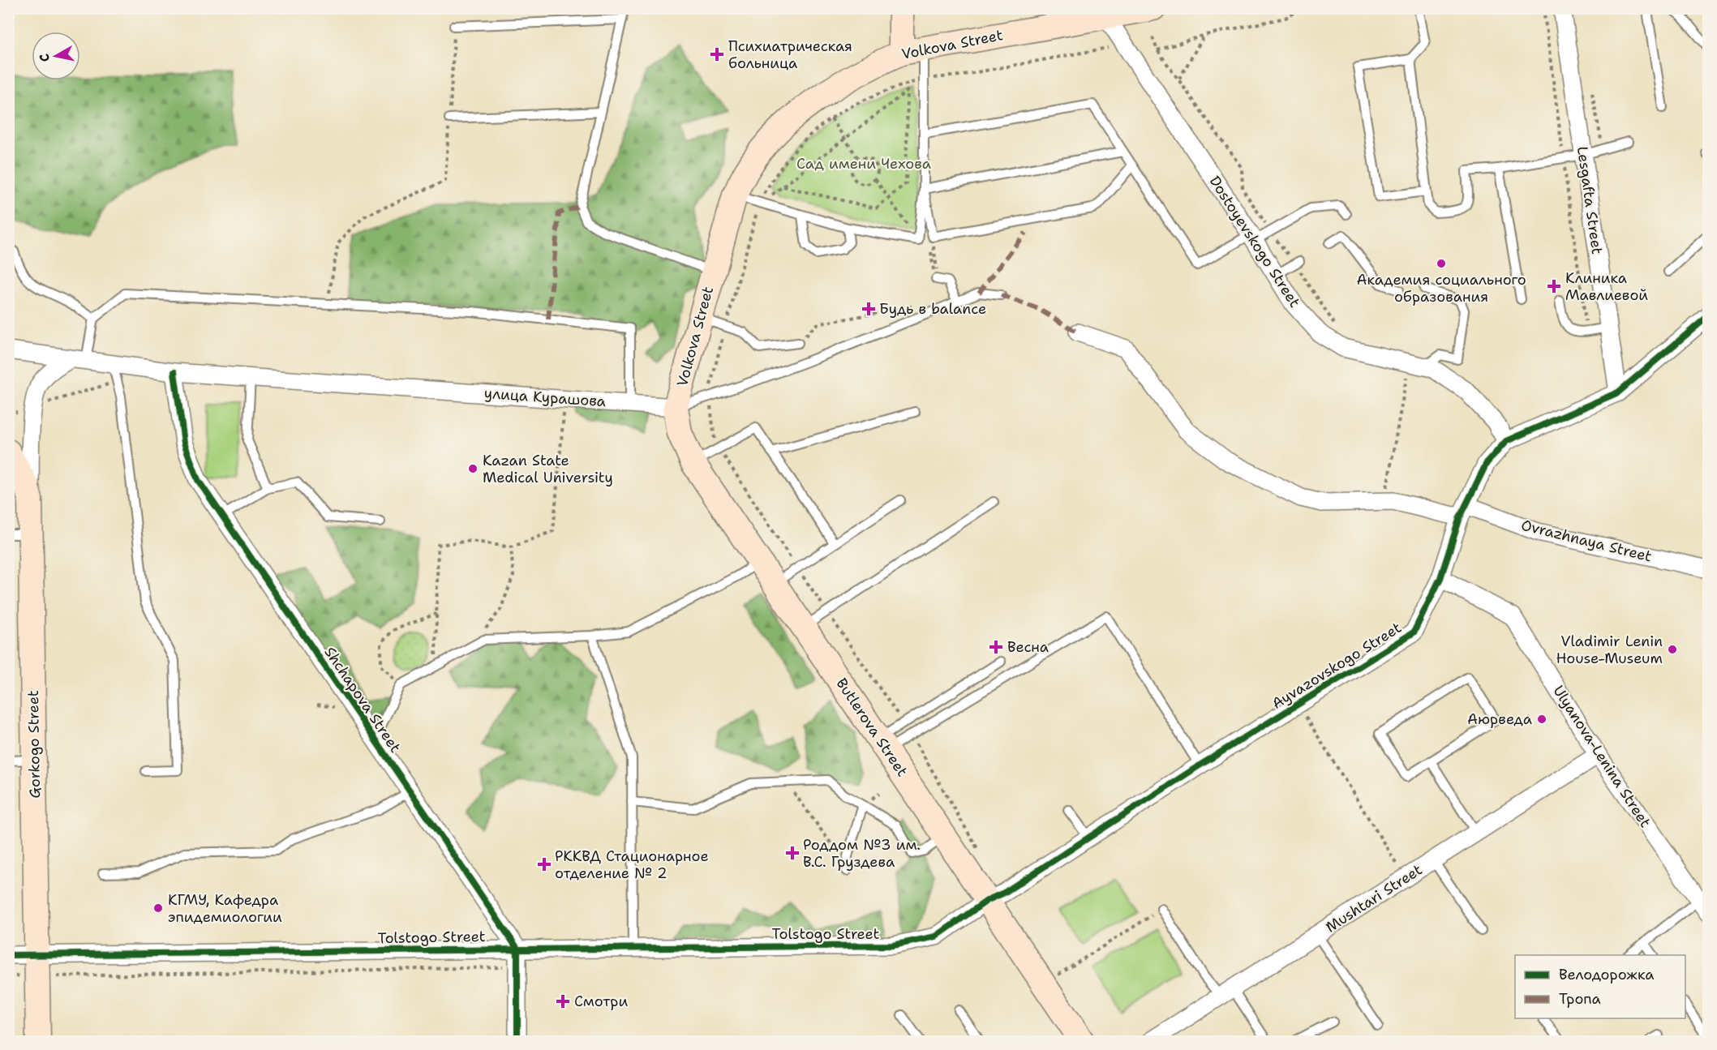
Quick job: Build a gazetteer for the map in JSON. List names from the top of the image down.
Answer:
{
  "streets": {
    "main road": ["Volkova Street", "Butlerova Street", "Gorkogo Street"],
    "street": [
      "Lesgafta Street",
      "Dostoyevskogo Street",
      "улица Курашова",
      "Ovrazhnaya Street",
      "Ayvazovskogo Street",
      "Shchapova Street",
      "Ulyanova-Lenina Street",
      "Mushtari Street",
      "Tolstogo Street"
    ]
  },
  "crossings": [
    ["Volkova Street", "Dostoyevskogo Street"],
    ["Volkova Street", "улица Курашова"],
    ["Volkova Street", "Butlerova Street"],
    ["Lesgafta Street", "Ayvazovskogo Street"],
    ["Dostoyevskogo Street", "Ayvazovskogo Street"],
    ["улица Курашова", "Shchapova Street"],
    ["улица Курашова", "Butlerova Street"],
    ["Ovrazhnaya Street", "Ayvazovskogo Street"],
    ["Ayvazovskogo Street", "Butlerova Street"],
    ["Ayvazovskogo Street", "Ulyanova-Lenina Street"],
    ["Ayvazovskogo Street", "Tolstogo Street"],
    ["Shchapova Street", "Tolstogo Street"],
    ["Butlerova Street", "Tolstogo Street"],
    ["Gorkogo Street", "Tolstogo Street"],
    ["Ulyanova-Lenina Street", "Mushtari Street"]
  ],
  "parks": ["Сад имени Чехова"],
  "places": {
    "health": [
      "Психиатрическая больница",
      "Клиника Мавлиевой",
      "Будь в balance",
      "Весна",
      "Роддом №3 им. В.С. Груздева",
      "РККВД Стационарное отделение № 2",
      "Смотри"
    ],
    "other": [
      "Академия социального образования",
      "Kazan State Medical University",
      "Vladimir Lenin House-Museum",
      "Аюрведа",
      "КГМУ, Кафедра эпидемиологии"
    ]
  },
  "legend": ["Велодорожка", "Тропа"],
  "north": "left"
}
